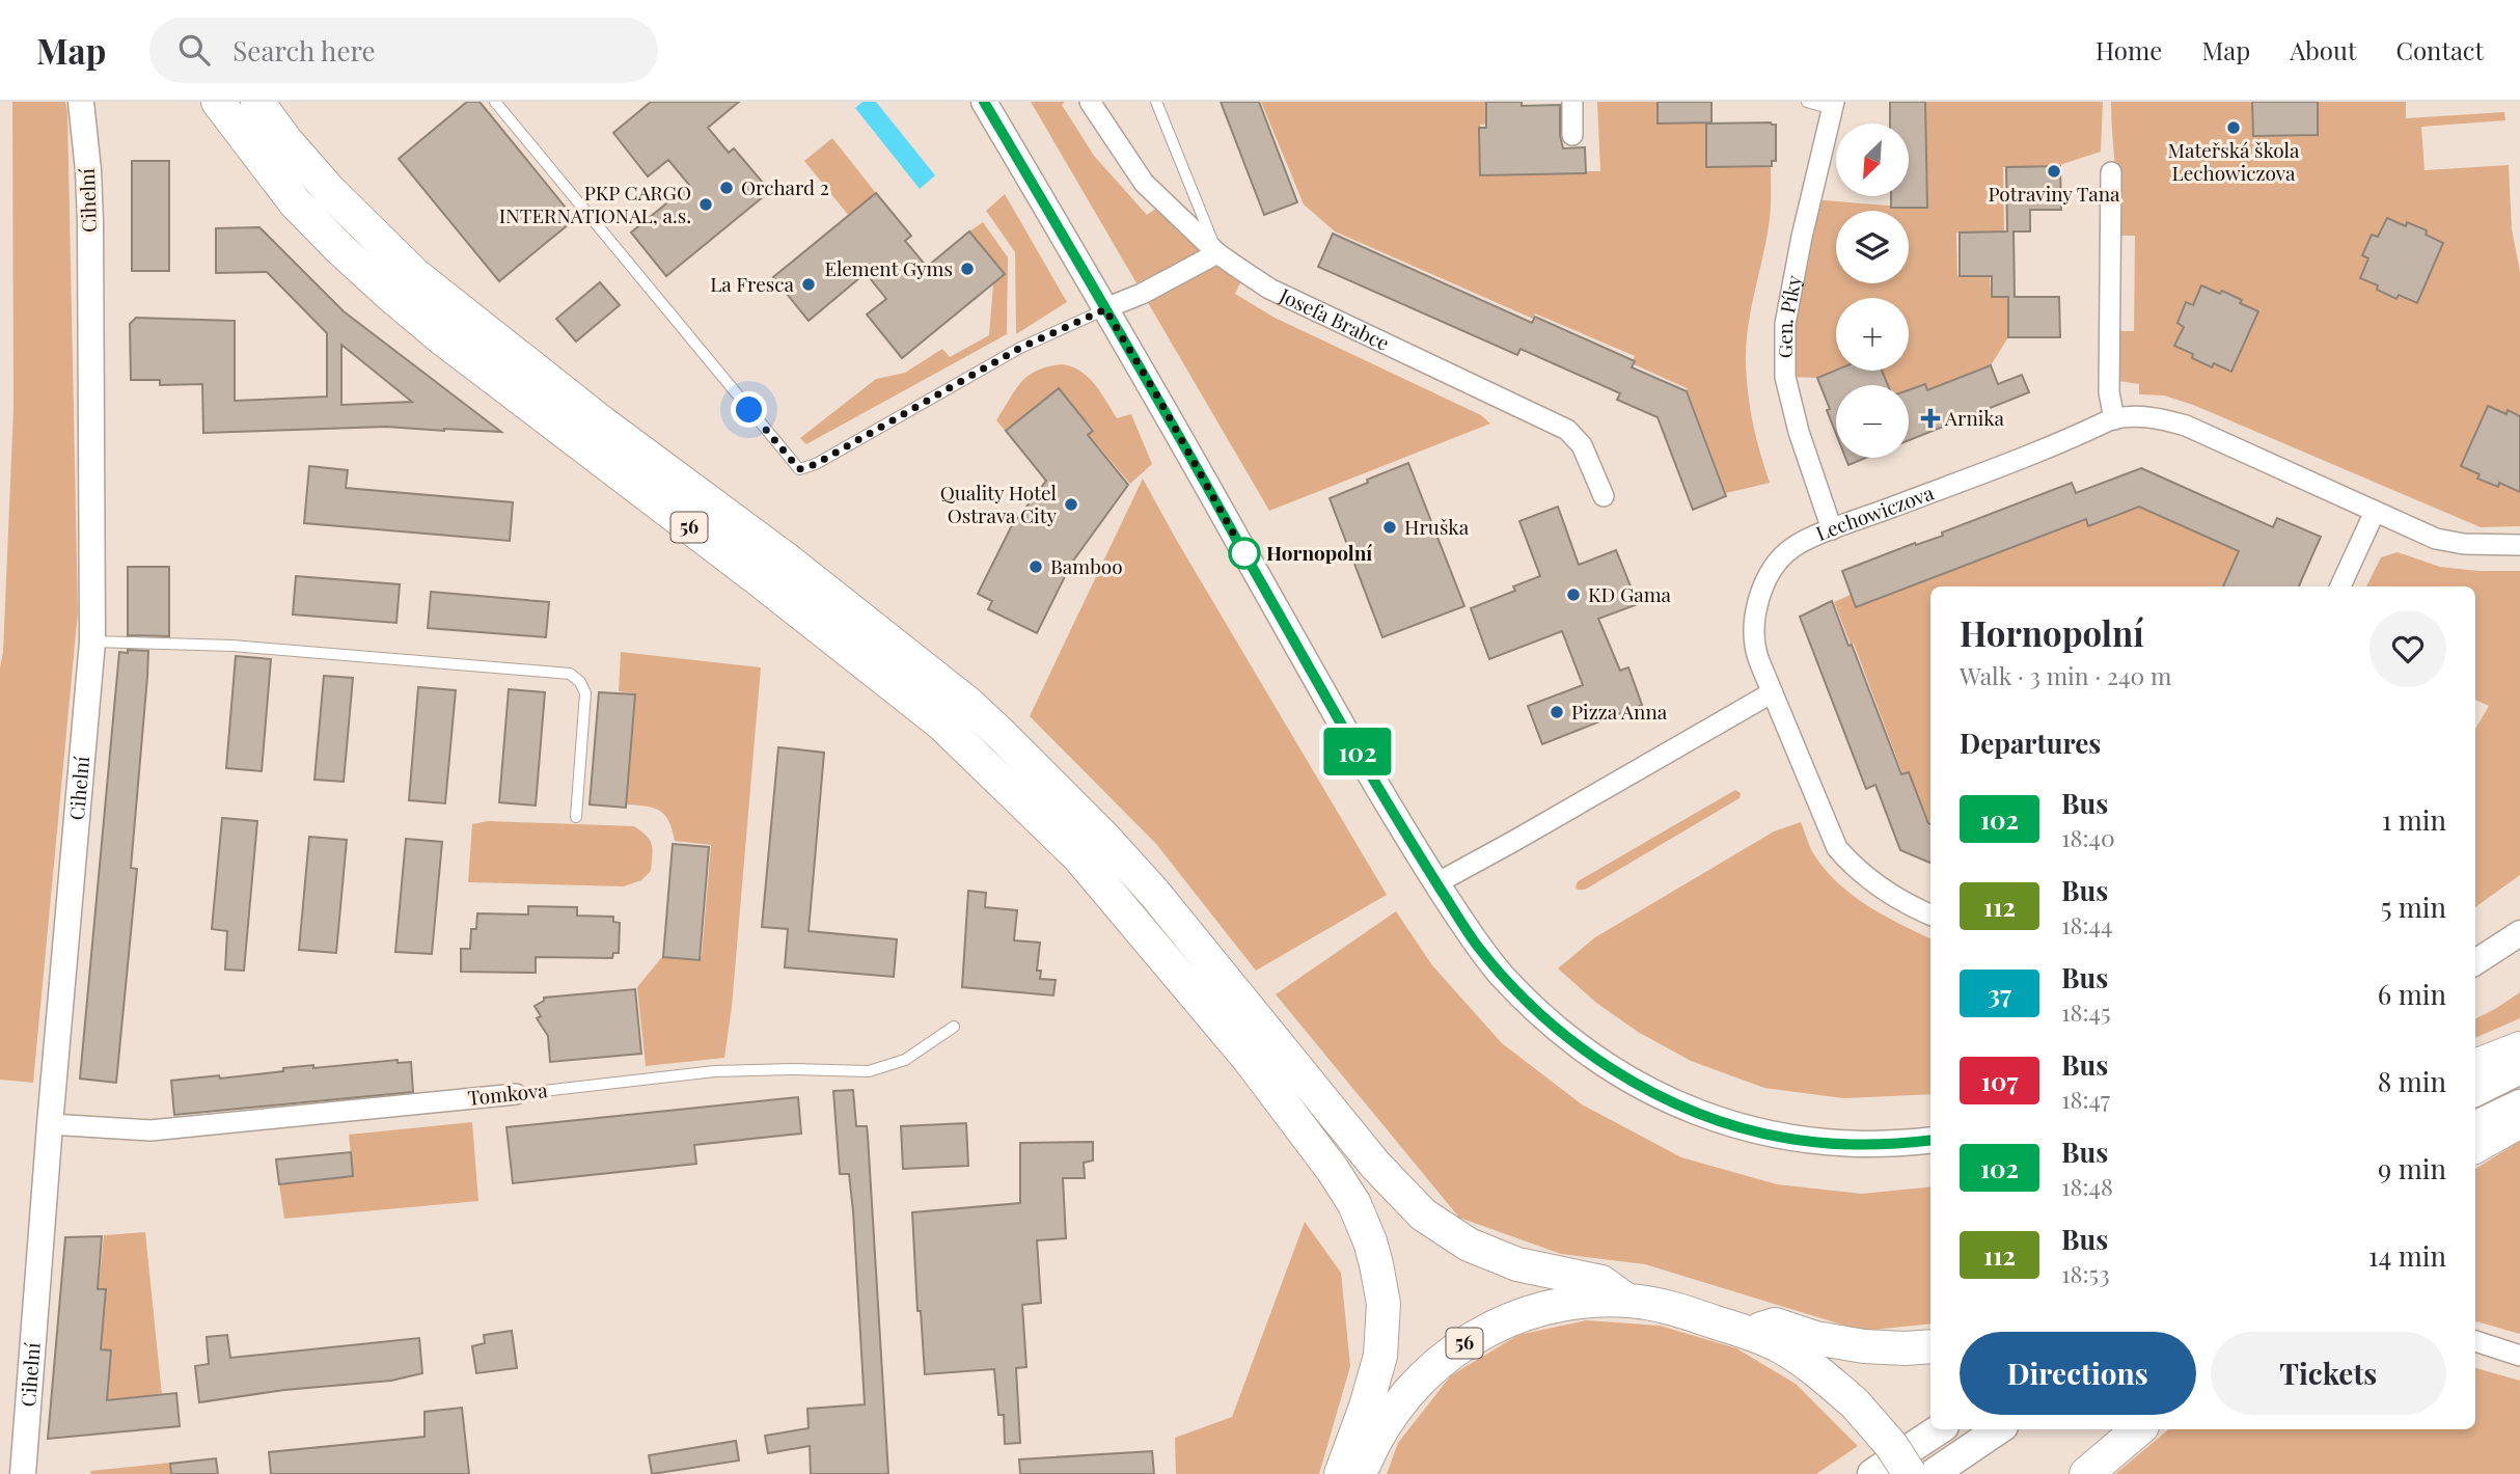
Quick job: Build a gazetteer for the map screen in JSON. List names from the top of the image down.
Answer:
{
  "streets": {
    "highway": ["56"],
    "street": [
      "Cihelní",
      "Gen. Píky",
      "Josefa Brabce",
      "Lechowiczova",
      "Tomkova"
    ]
  },
  "crossings": [
    ["Cihelní", "Tomkova"],
    ["Gen. Píky", "Lechowiczova"]
  ],
  "places": {
    "other": [
      "Mateřská škola Lechowiczova",
      "Potraviny Tana",
      "Orchard 2",
      "PKP CARGO INTERNATIONAL, a.s.",
      "Element Gyms",
      "La Fresca",
      "Quality Hotel Ostrava City",
      "Hruška",
      "Hornopolní",
      "Bamboo",
      "KD Gama",
      "Pizza Anna"
    ],
    "health": ["Arnika"]
  },
  "lines": ["bus line 102"],
  "north": "bottom left",
  "page": {
    "header": "Map",
    "search": "Search here",
    "nav": [
      "Home",
      "Map",
      "About",
      "Contact"
    ],
    "on_map": "102",
    "map_buttons": ["+", "−"],
    "heading": [
      ["Hornopolní", "Walk · 3 min · 240 m"],
      "Departures"
    ],
    "list": [
      {
        "mark": "102",
        "name": "Bus",
        "note": "18:40",
        "value": "1 min"
      },
      {
        "mark": "112",
        "name": "Bus",
        "note": "18:44",
        "value": "5 min"
      },
      {
        "mark": "37",
        "name": "Bus",
        "note": "18:45",
        "value": "6 min"
      },
      {
        "mark": "107",
        "name": "Bus",
        "note": "18:47",
        "value": "8 min"
      },
      {
        "mark": "102",
        "name": "Bus",
        "note": "18:48",
        "value": "9 min"
      },
      {
        "mark": "112",
        "name": "Bus",
        "note": "18:53",
        "value": "14 min"
      }
    ],
    "buttons": ["Directions", "Tickets"]
  }
}
